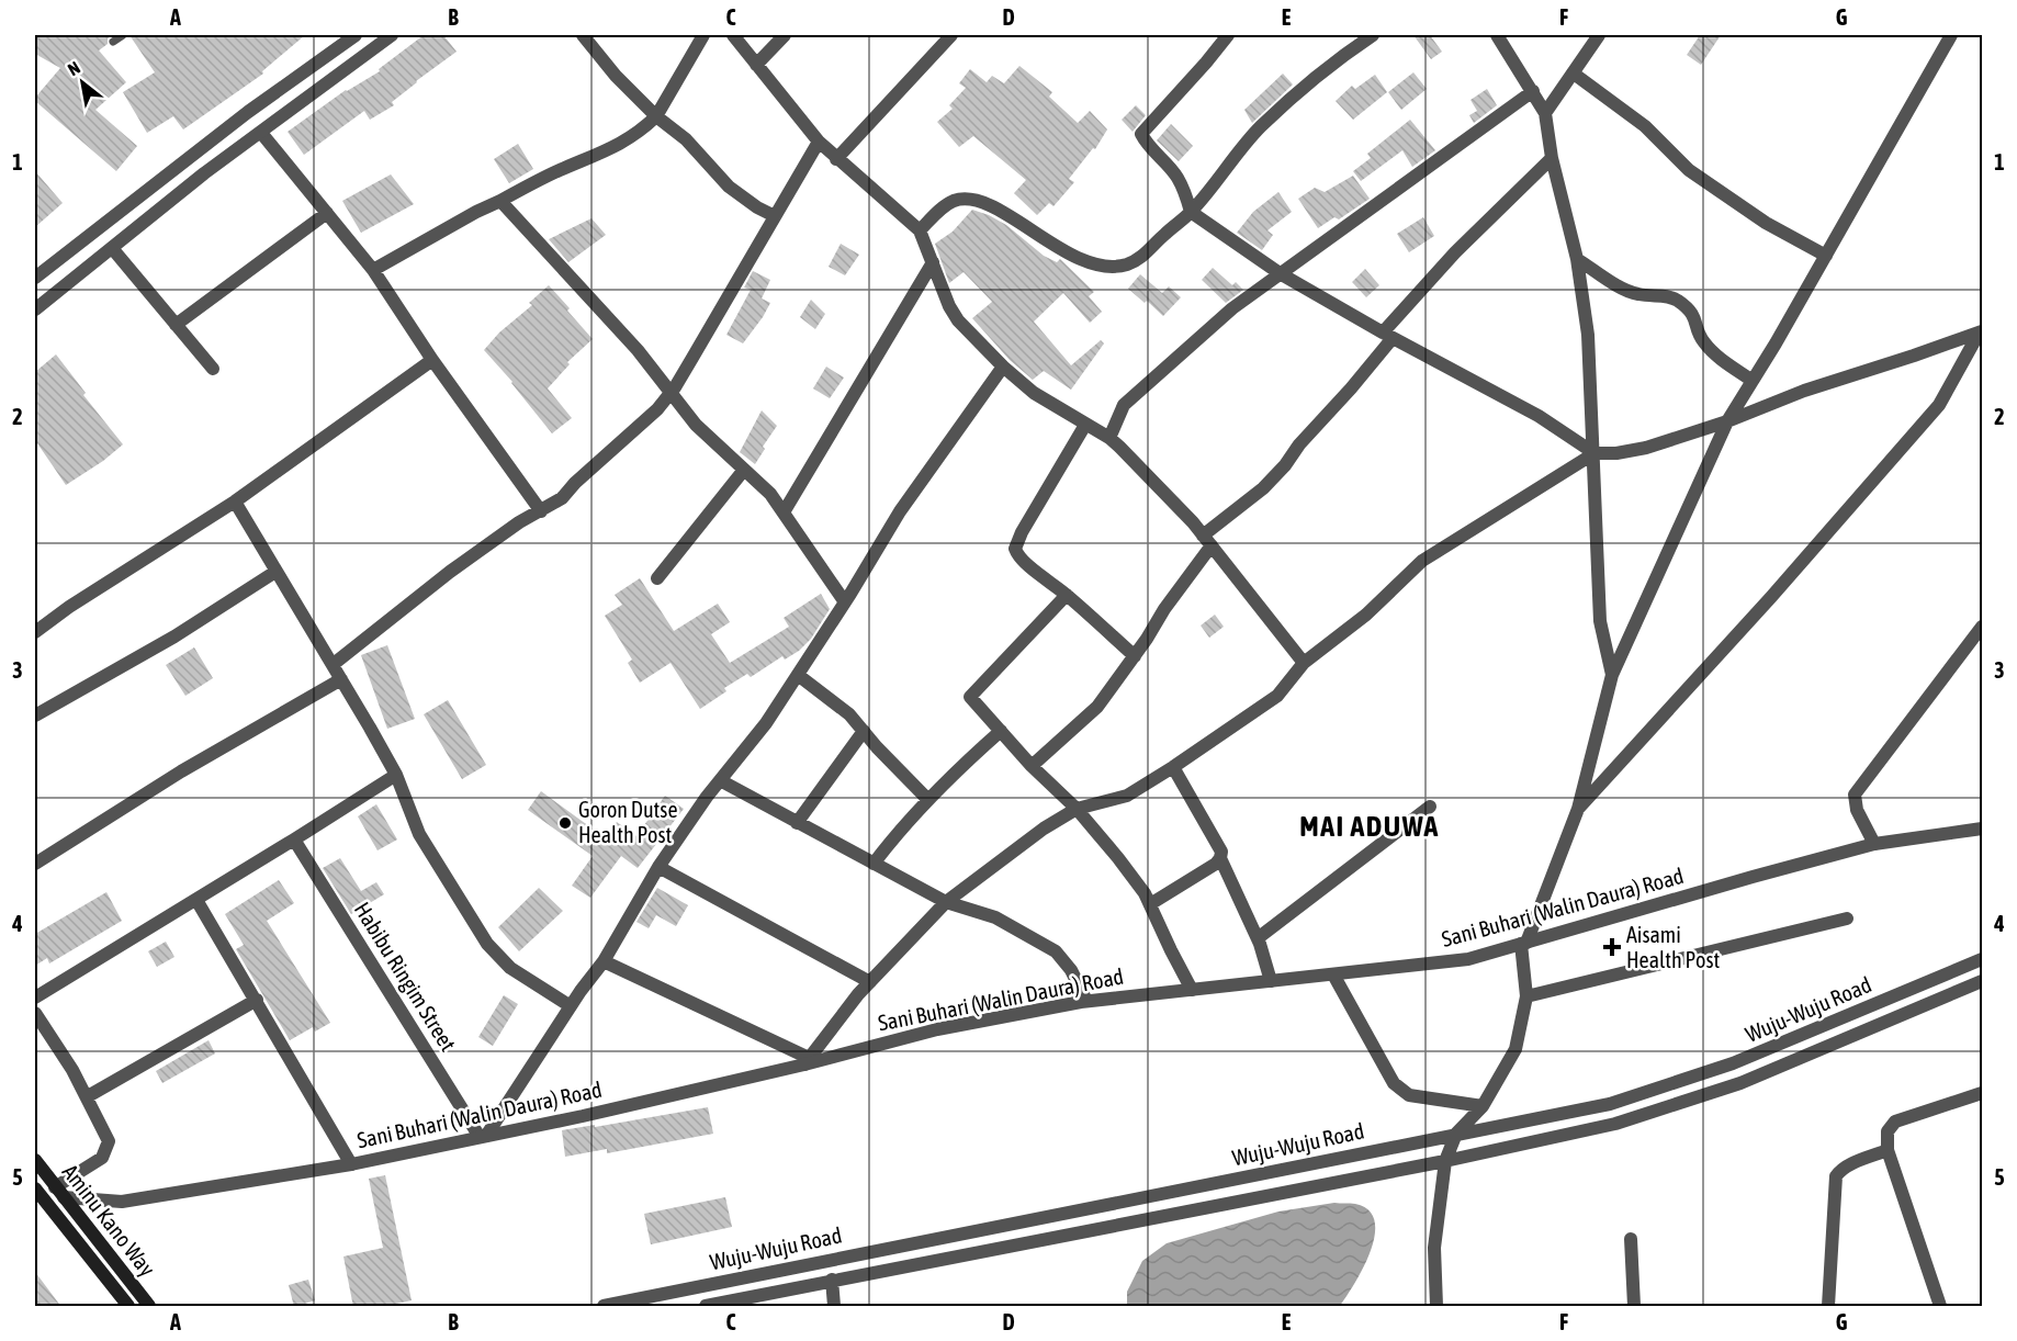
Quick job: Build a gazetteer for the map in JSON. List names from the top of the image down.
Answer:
{
  "streets": {
    "main road": ["Aminu Kano Way"],
    "street": ["Sani Buhari (Walin Daura) Road", "Habibu Ringim Street", "Wuju-Wuju Road"]
  },
  "crossings": [
    ["Sani Buhari (Walin Daura) Road", "Habibu Ringim Street"],
    ["Sani Buhari (Walin Daura) Road", "Aminu Kano Way"]
  ],
  "districts": ["MAI ADUWA"],
  "places": {
    "other": ["Goron Dutse Health Post"],
    "health": ["Aisami Health Post"]
  },
  "north": "top left",
  "grid": {
    "columns": [
      "A",
      "B",
      "C",
      "D",
      "E",
      "F",
      "G"
    ],
    "rows": [
      "1",
      "2",
      "3",
      "4",
      "5"
    ]
  }
}
